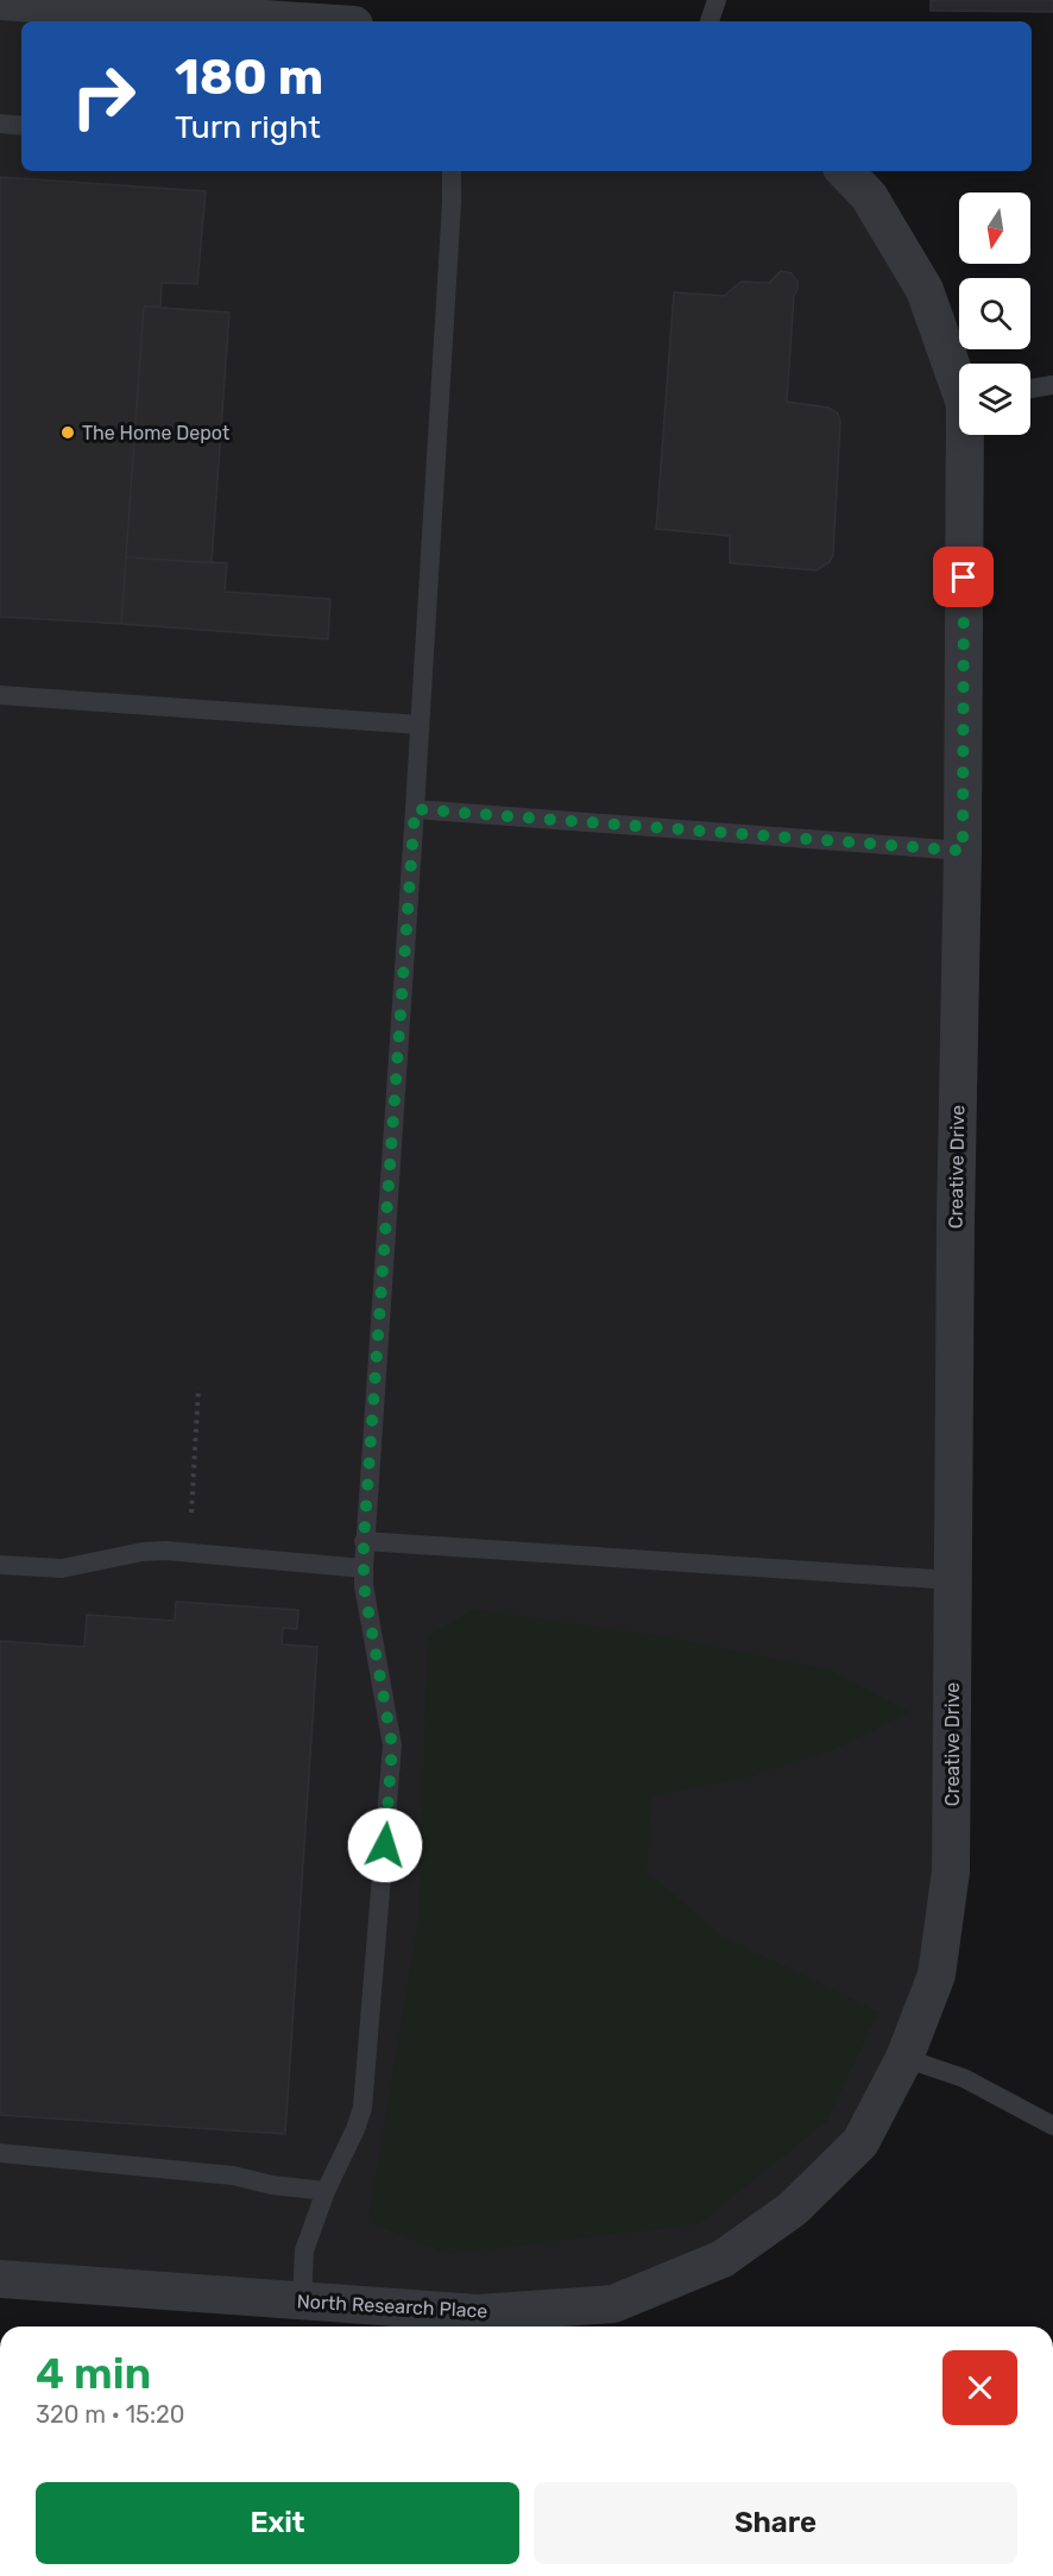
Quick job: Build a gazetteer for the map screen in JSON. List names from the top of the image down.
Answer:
{
  "streets": {
    "street": ["Creative Drive", "North Research Place"]
  },
  "crossings": [
    ["Creative Drive", "North Research Place"]
  ],
  "places": ["The Home Depot"],
  "north": "bottom",
  "page": {
    "turn": ["180 m", "Turn right"],
    "heading": ["4 min", "320 m · 15:20"],
    "buttons": ["Exit", "Share"]
  }
}
